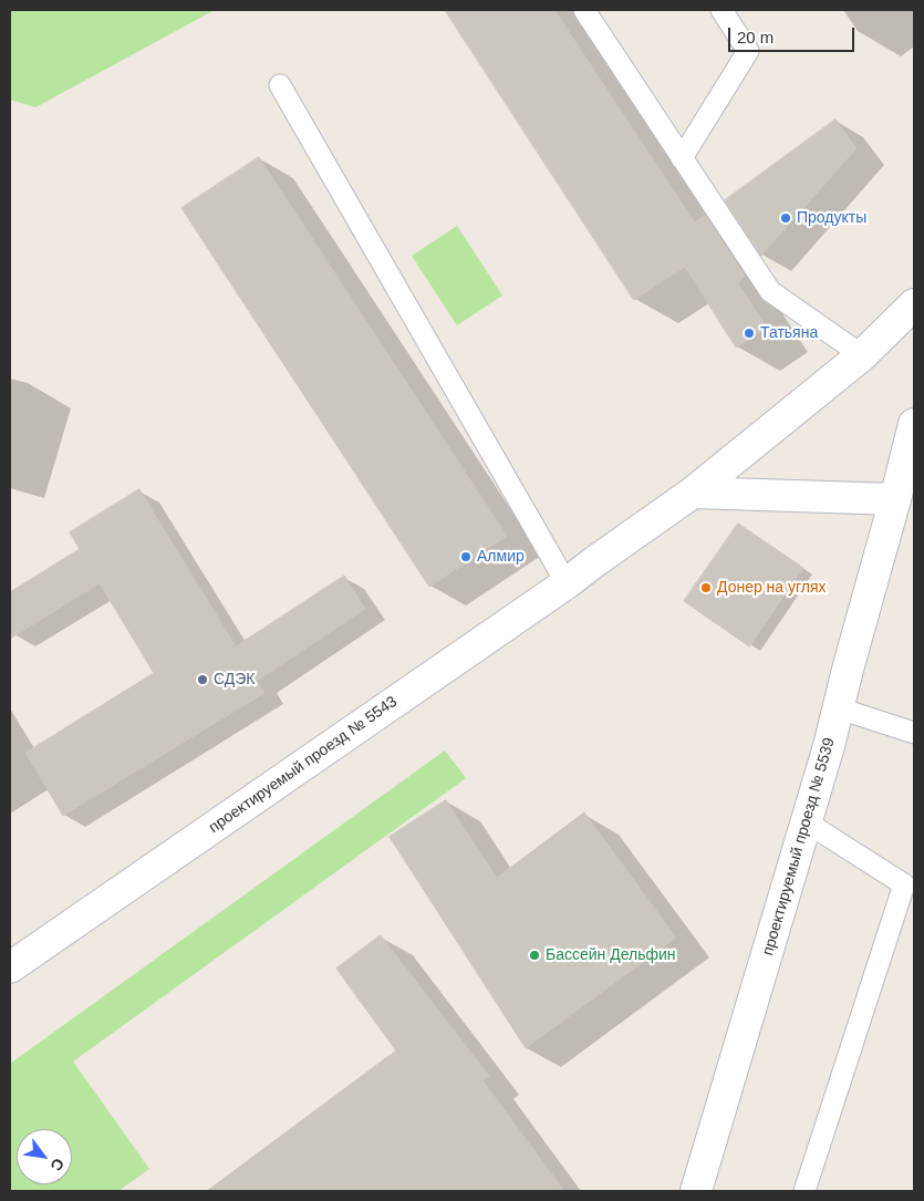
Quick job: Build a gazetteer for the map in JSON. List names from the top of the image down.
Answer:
{
  "streets": {
    "street": ["проектируемый проезд № 5543", "проектируемый проезд № 5539"]
  },
  "places": [
    "Продукты",
    "Татьяна",
    "Алмир",
    "Донер на углях",
    "СДЭК",
    "Бассейн Дельфин"
  ],
  "scale_bar": "20 m",
  "north": "bottom right"
}
